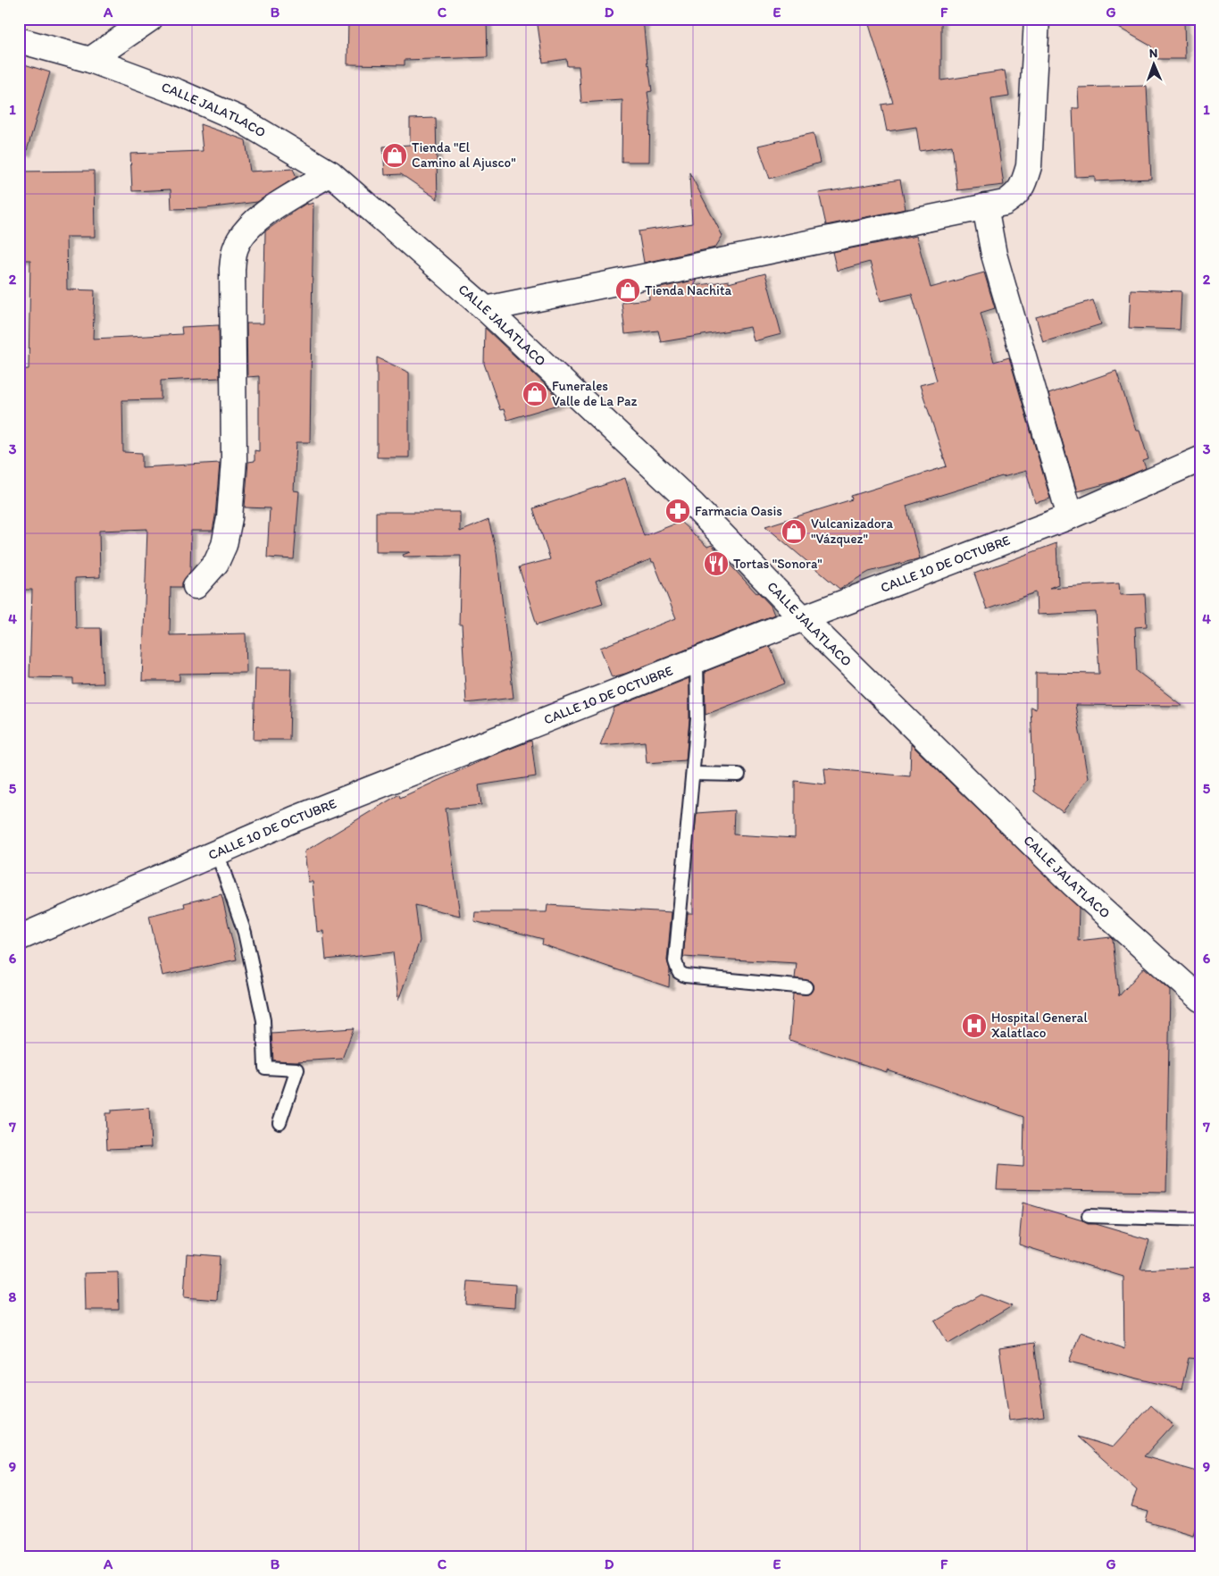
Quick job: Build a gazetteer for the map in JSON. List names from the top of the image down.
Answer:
{
  "streets": {
    "street": ["CALLE JALATLACO", "CALLE 10 DE OCTUBRE"]
  },
  "crossings": [
    ["CALLE JALATLACO", "CALLE 10 DE OCTUBRE"]
  ],
  "places": {
    "shop": [
      "Tienda \"El Camino al Ajusco\"",
      "Tienda Nachita",
      "Funerales Valle de La Paz",
      "Vulcanizadora \"Vázquez\""
    ],
    "pharmacy": ["Farmacia Oasis"],
    "restaurant": ["Tortas \"Sonora\""],
    "hospital": ["Hospital General Xalatlaco"]
  },
  "north": "top",
  "grid": {
    "columns": [
      "A",
      "B",
      "C",
      "D",
      "E",
      "F",
      "G"
    ],
    "rows": [
      "1",
      "2",
      "3",
      "4",
      "5",
      "6",
      "7",
      "8",
      "9"
    ]
  }
}
